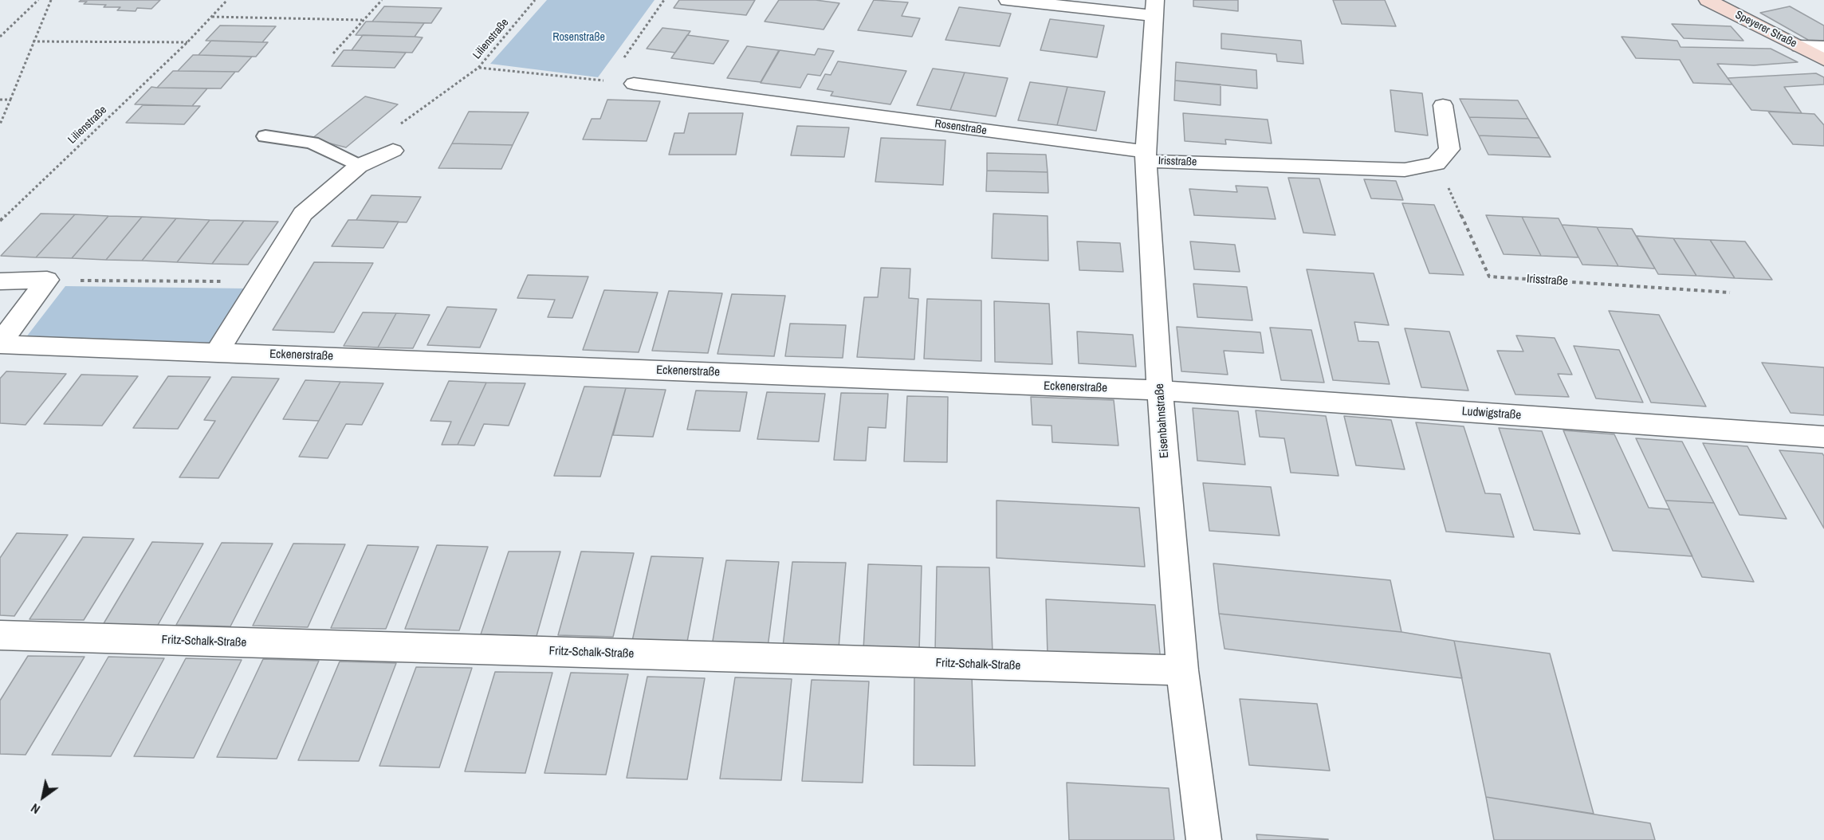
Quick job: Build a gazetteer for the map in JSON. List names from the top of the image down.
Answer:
{
  "streets": {
    "main road": ["Speyerer Straße"],
    "street": [
      "Rosenstraße",
      "Irisstraße",
      "Eckenerstraße",
      "Ludwigstraße",
      "Eisenbahnstraße",
      "Fritz-Schalk-Straße"
    ],
    "path": ["Lilienstraße"]
  },
  "crossings": [
    ["Rosenstraße", "Irisstraße"],
    ["Rosenstraße", "Eisenbahnstraße"],
    ["Irisstraße", "Eisenbahnstraße"],
    ["Eckenerstraße", "Ludwigstraße"],
    ["Eckenerstraße", "Eisenbahnstraße"],
    ["Ludwigstraße", "Eisenbahnstraße"],
    ["Eisenbahnstraße", "Fritz-Schalk-Straße"]
  ],
  "parks": ["Rosenstraße"],
  "north": "bottom left"
}
